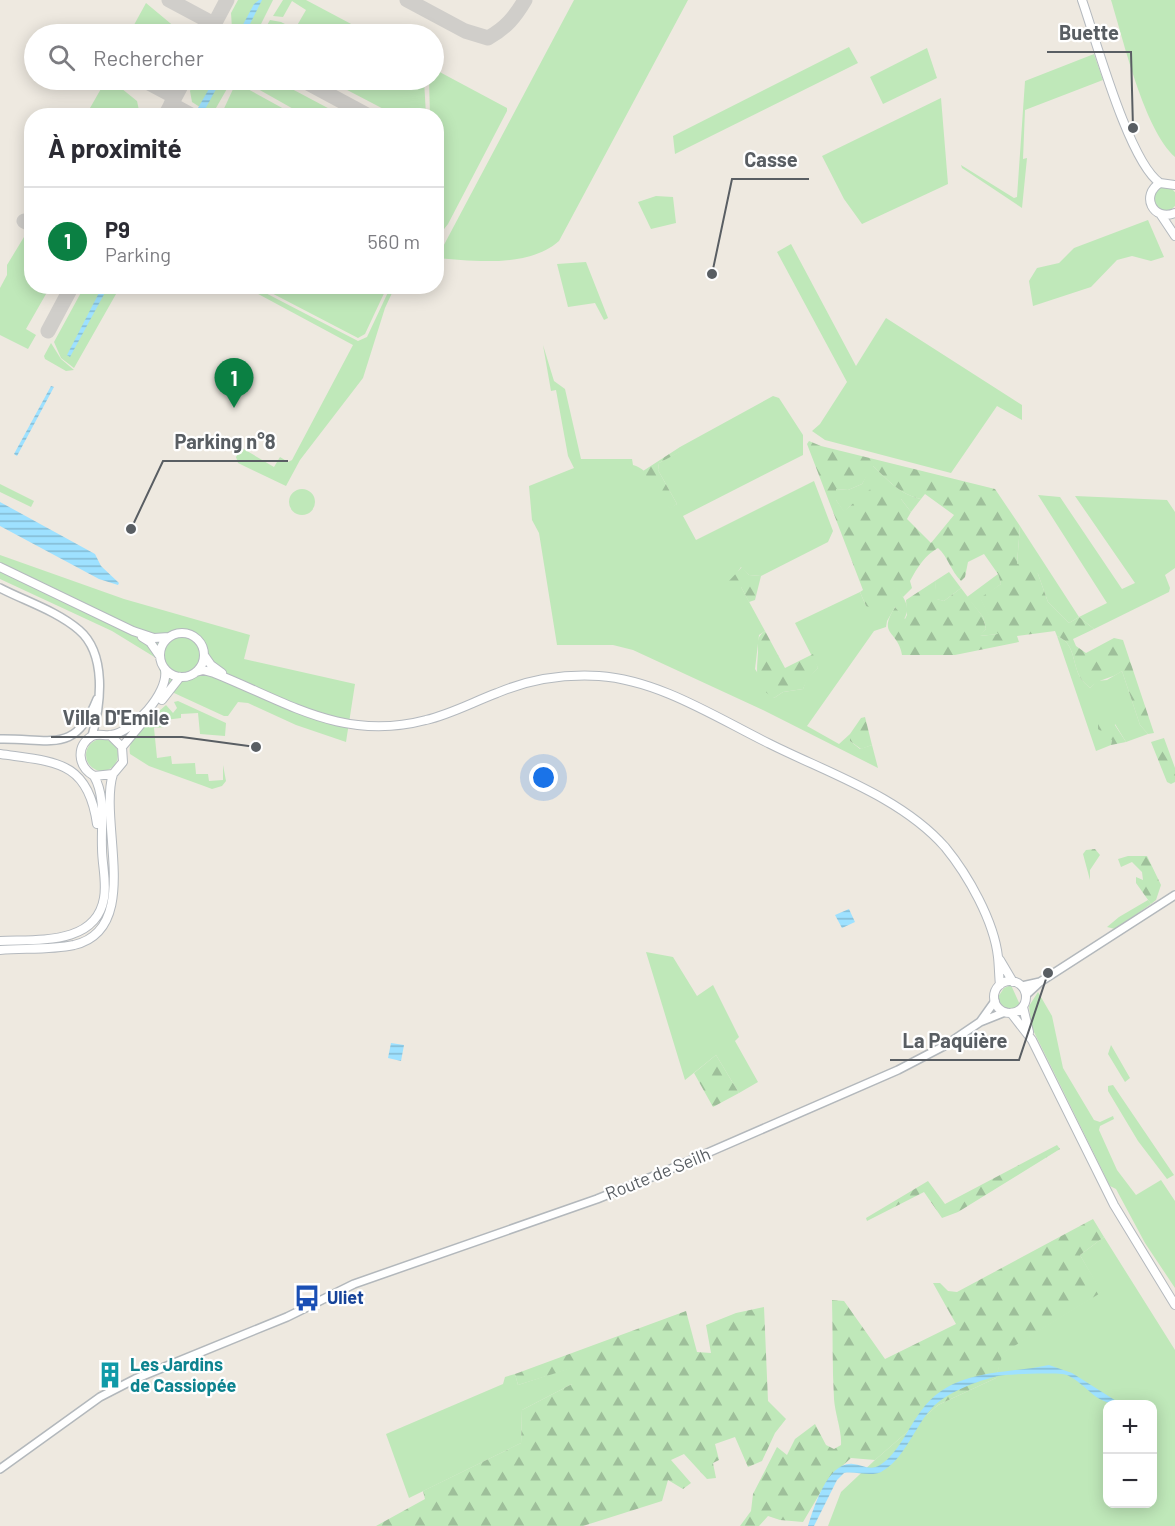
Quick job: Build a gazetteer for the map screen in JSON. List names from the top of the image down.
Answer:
{
  "streets": {
    "street": ["Route de Seilh"]
  },
  "places": {
    "other": [
      "Buette",
      "Casse",
      "Parking n°8",
      "Villa D'Emile",
      "La Paquière"
    ],
    "bus stop": ["Uliet"],
    "building": ["Les Jardins de Cassiopée"]
  },
  "page": {
    "search": "Rechercher",
    "heading": "À proximité",
    "list": [
      {
        "mark": "1",
        "name": "P9",
        "note": "Parking",
        "value": "560 m"
      }
    ],
    "pins": "1",
    "map_buttons": ["+", "−"]
  }
}
